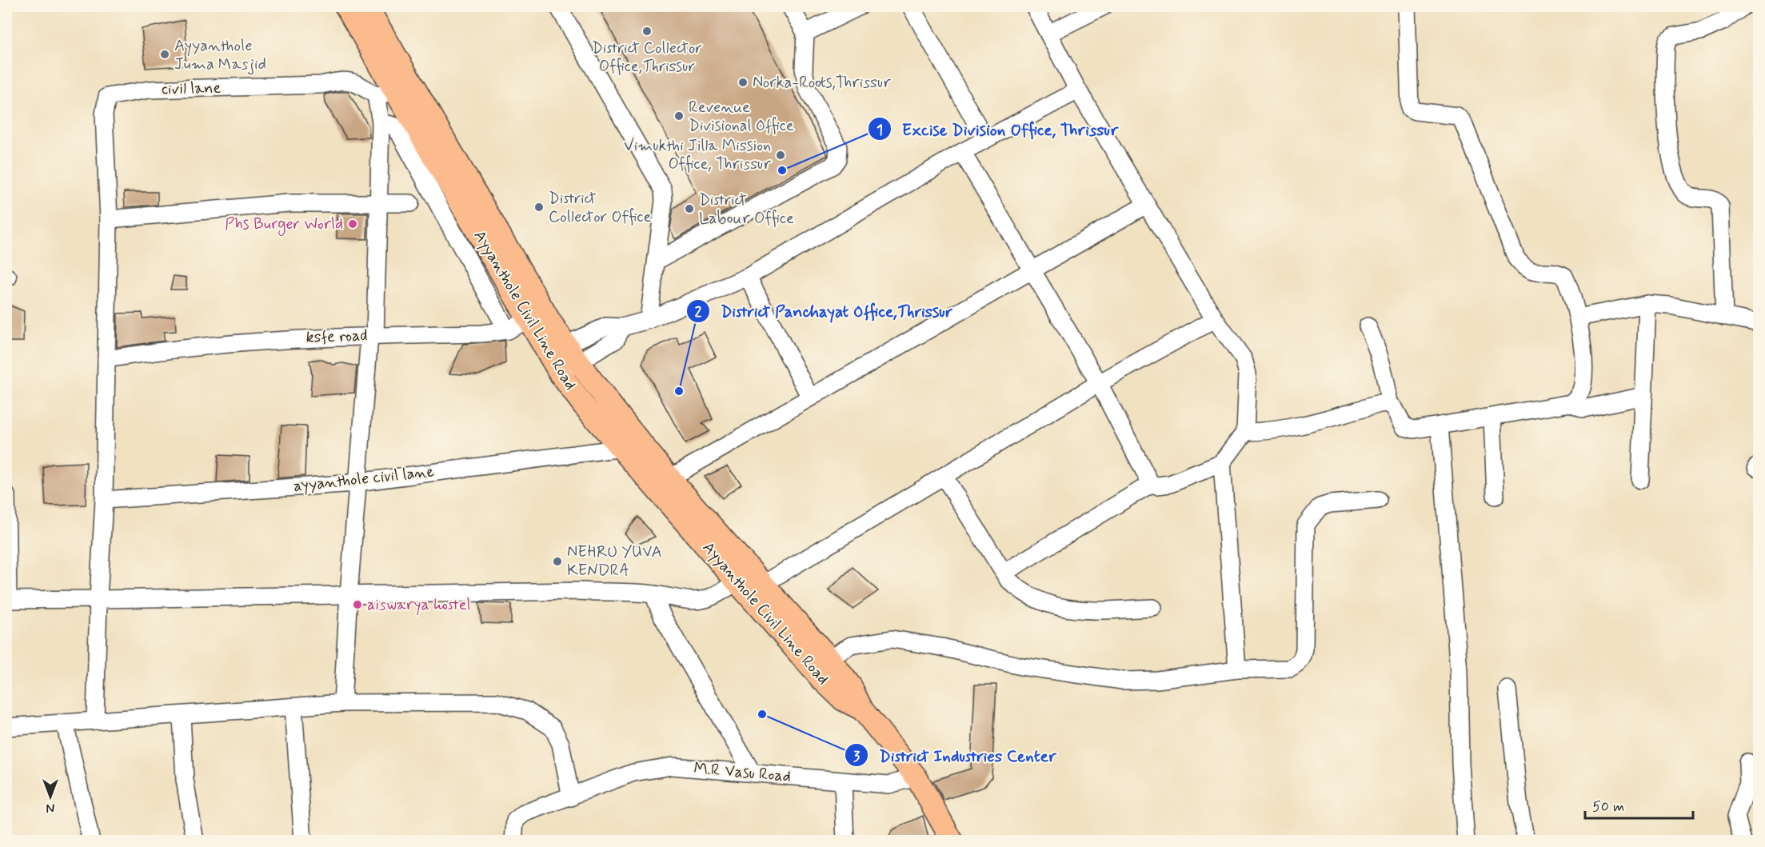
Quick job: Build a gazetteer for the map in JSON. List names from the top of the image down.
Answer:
{
  "streets": {
    "main road": ["Ayyanthole Civil Line Road"],
    "street": [
      "civil lane",
      "ksfe road",
      "ayyanthole civil lane",
      "M.R Vasu Road"
    ]
  },
  "crossings": [
    ["civil lane", "Ayyanthole Civil Line Road"],
    ["civil lane", "ksfe road"],
    ["civil lane", "ayyanthole civil lane"],
    ["Ayyanthole Civil Line Road", "ksfe road"],
    ["Ayyanthole Civil Line Road", "ayyanthole civil lane"],
    ["Ayyanthole Civil Line Road", "M.R Vasu Road"]
  ],
  "places": [
    "District Collector Office,Thrissur",
    "Ayyanthole Juma Masjid",
    "Norka-Roots,Thrissur",
    "Revenue Divisional Office",
    "Vimukthi Jilla Mission Office, Thrissur",
    "Excise Division Office, Thrissur",
    "District Collector Office",
    "District Labour Office",
    "Phs Burger World",
    "District Panchayat Office,Thrissur",
    "NEHRU YUVA KENDRA",
    "aiswarya hostel",
    "District Industries Center"
  ],
  "scale_bar": "50 m",
  "north": "bottom"
}
